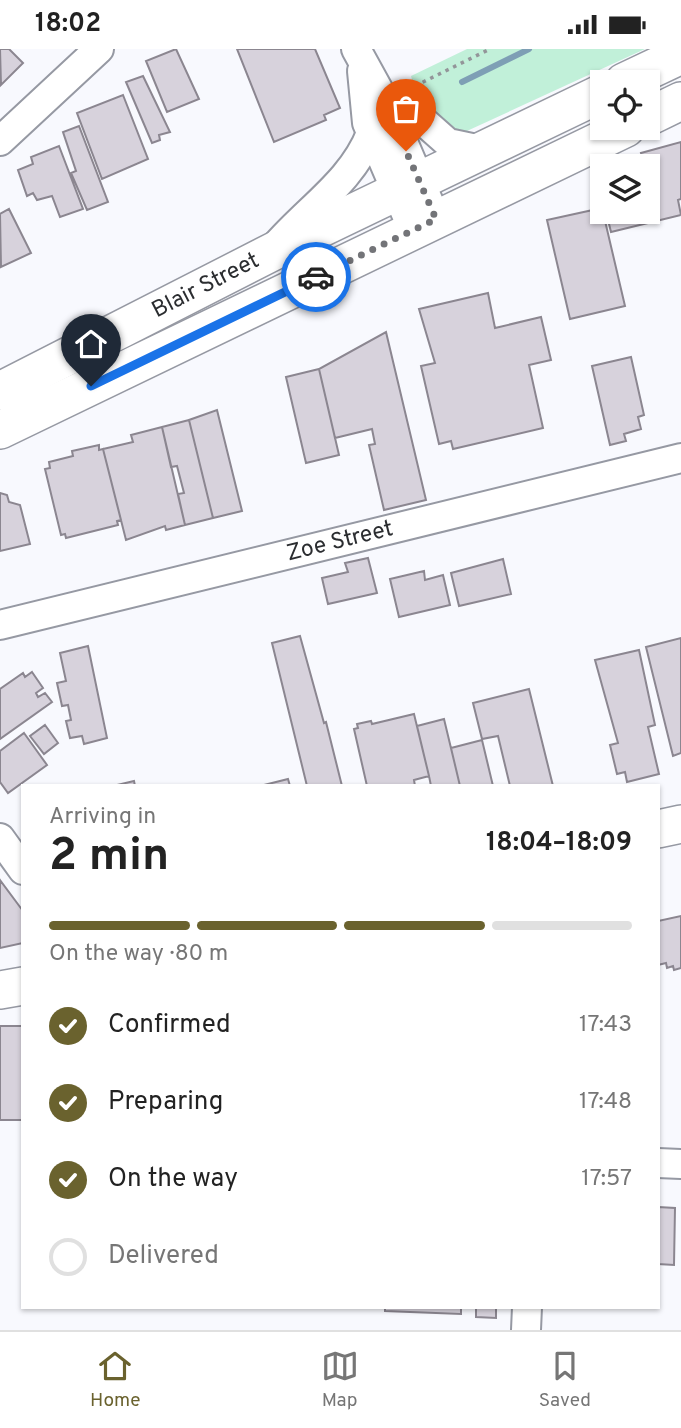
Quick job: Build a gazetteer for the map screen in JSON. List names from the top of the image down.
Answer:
{
  "streets": {
    "main road": ["Blair Street"],
    "street": ["Zoe Street"]
  },
  "page": {
    "status": "18:02",
    "heading": ["2 min", "Arriving in", "18:04–18:09"],
    "bar": "On the way · 80 m",
    "list": [
      ["Confirmed", "17:43"],
      ["Preparing", "17:48"],
      ["On the way", "17:57"],
      "Delivered"
    ],
    "tabs": ["Home", "Map", "Saved"]
  }
}
